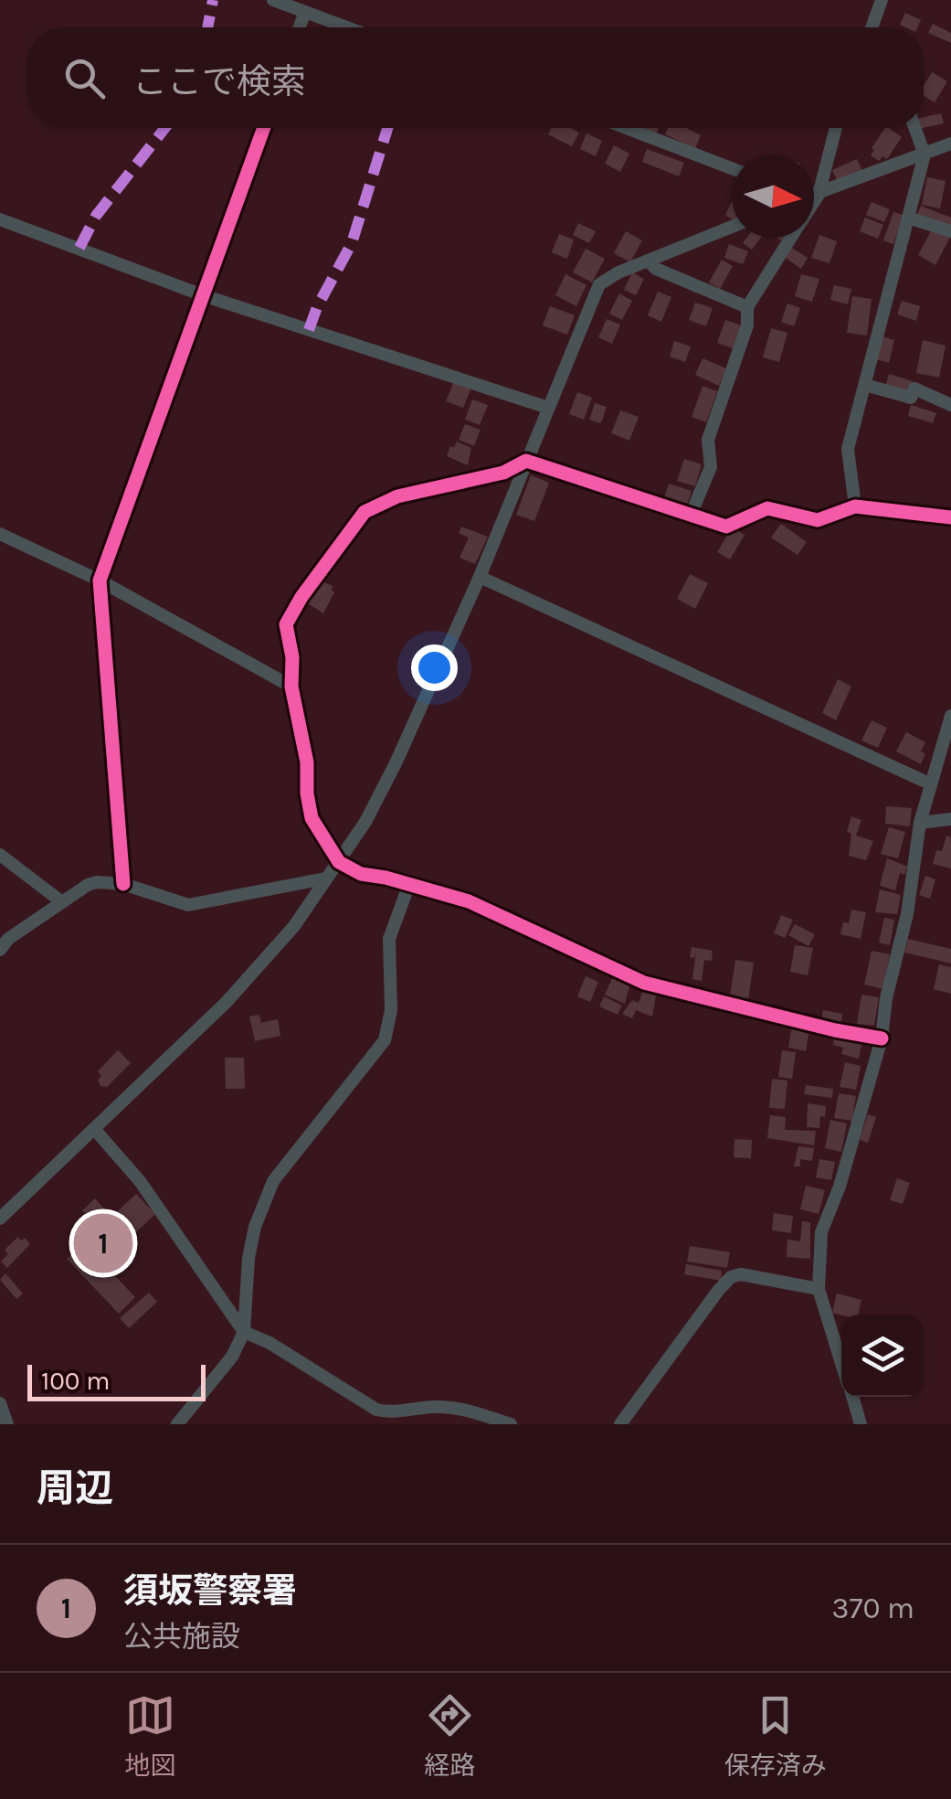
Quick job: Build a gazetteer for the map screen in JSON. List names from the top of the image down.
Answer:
{
  "scale_bar": "100 m",
  "north": "right",
  "page": {
    "search": "ここで検索",
    "pins": "1",
    "scale": "100 m",
    "heading": "周辺",
    "list": [
      {
        "mark": "1",
        "name": "須坂警察署",
        "note": "公共施設",
        "value": "370 m"
      }
    ],
    "nav": ["地図", "経路", "保存済み"]
  }
}
